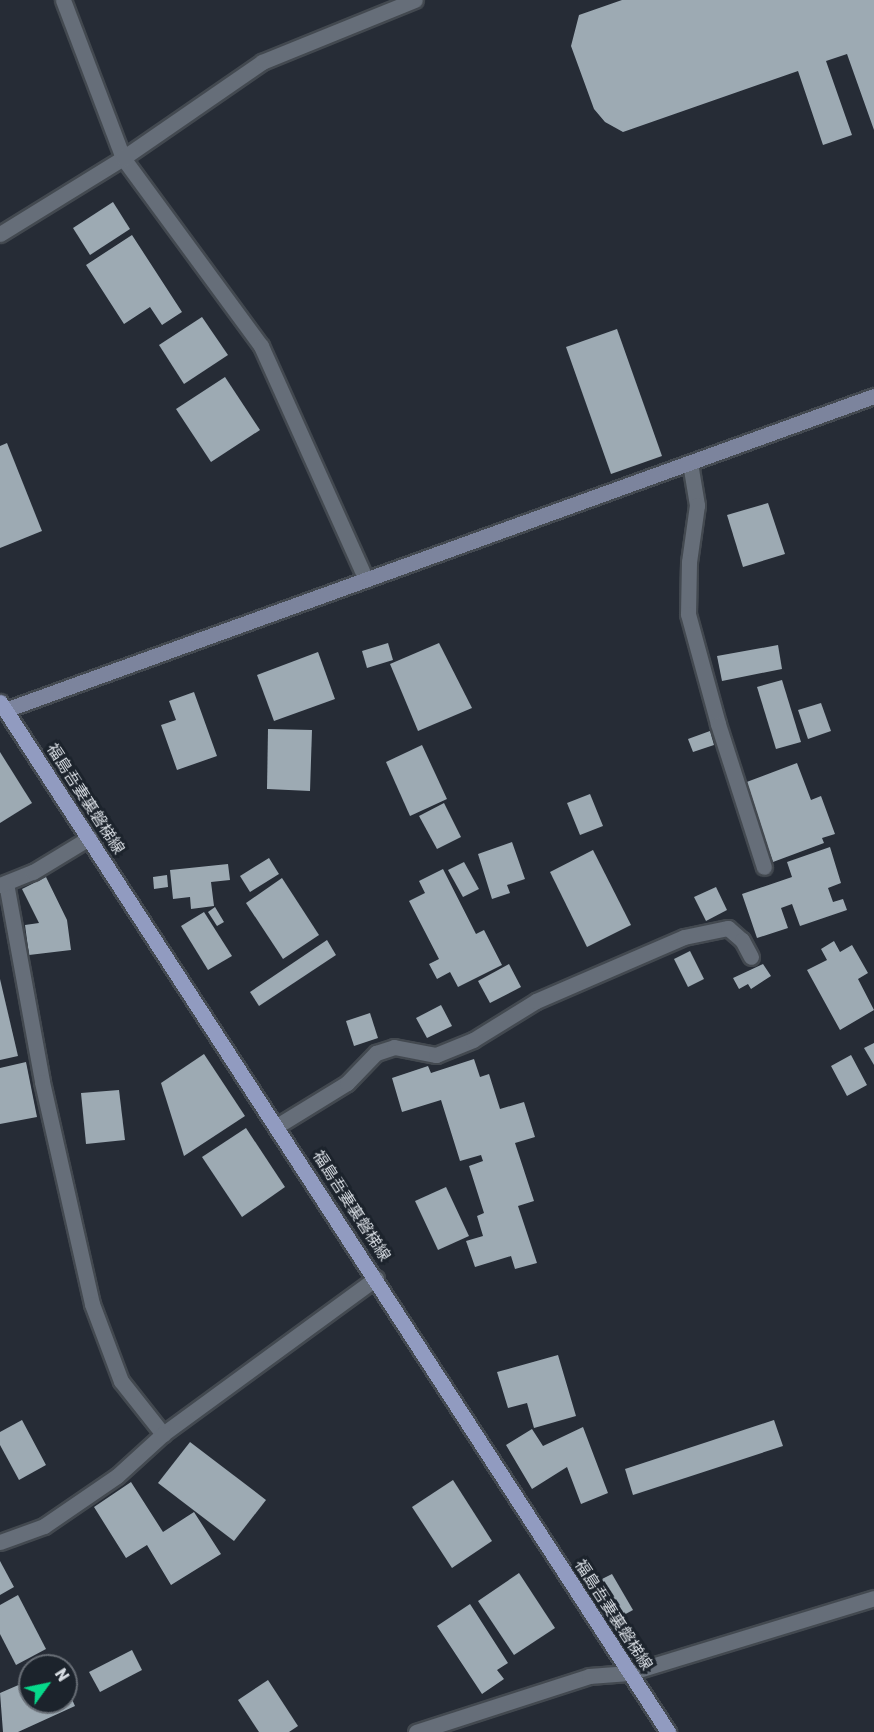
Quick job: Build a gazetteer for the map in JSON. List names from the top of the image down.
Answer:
{
  "streets": {
    "main road": ["福島吾妻裏磐梯線"]
  },
  "north": "top right"
}
